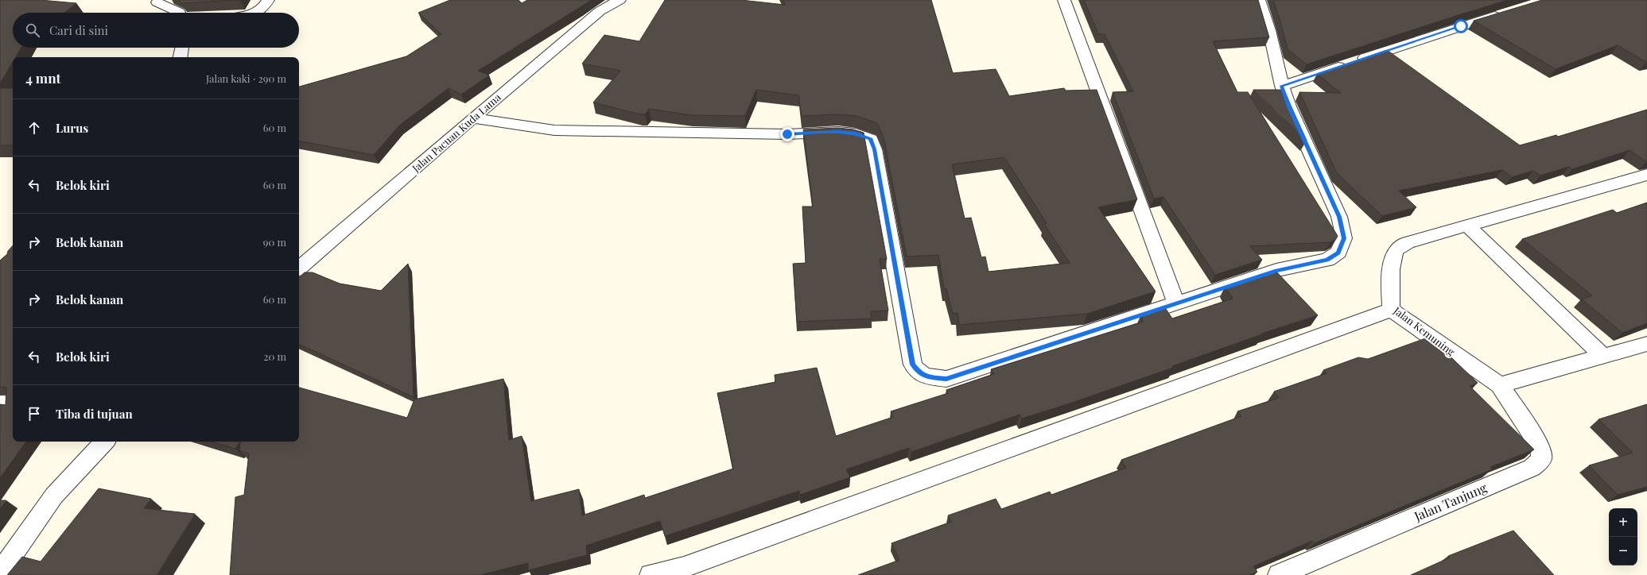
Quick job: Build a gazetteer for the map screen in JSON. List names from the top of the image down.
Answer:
{
  "streets": {
    "street": ["Jalan Pacuan Kuda Lama", "Jalan Kemuning", "Jalan Tanjung"]
  },
  "crossings": [
    ["Jalan Kemuning", "Jalan Tanjung"]
  ],
  "page": {
    "search": "Cari di sini",
    "heading": ["4 mnt", "Jalan kaki · 290 m"],
    "list": [
      ["Lurus", "60 m"],
      ["Belok kiri", "60 m"],
      ["Belok kanan", "90 m"],
      ["Belok kanan", "60 m"],
      ["Belok kiri", "20 m"],
      "Tiba di tujuan"
    ],
    "map_buttons": ["+", "−"]
  }
}
